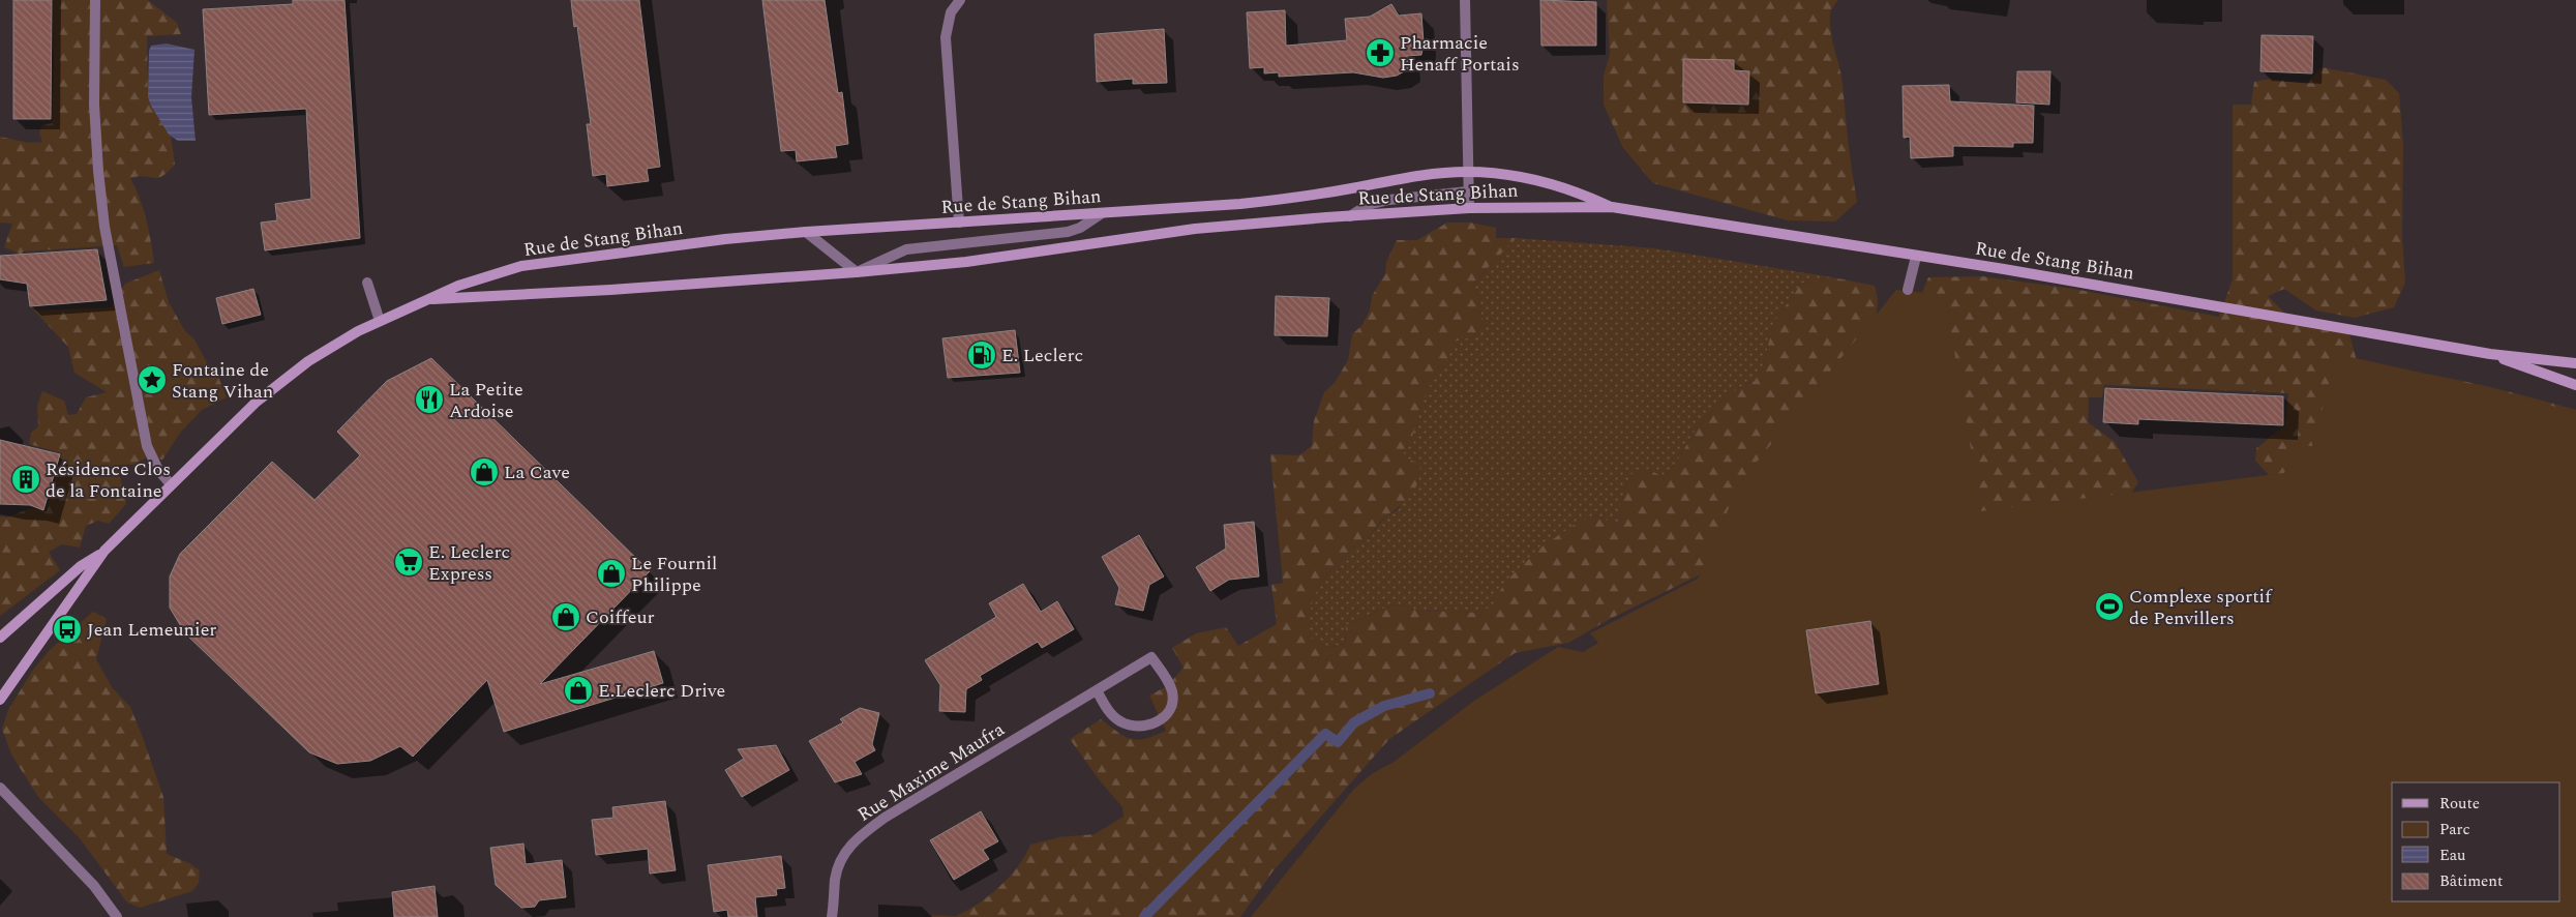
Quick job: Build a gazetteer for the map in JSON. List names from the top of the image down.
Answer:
{
  "streets": {
    "street": ["Rue de Stang Bihan", "Rue Maxime Maufra"]
  },
  "places": {
    "pharmacy": ["Pharmacie Henaff Portais"],
    "fuel station": ["E. Leclerc"],
    "place": ["Fontaine de Stang Vihan"],
    "restaurant": ["La Petite Ardoise"],
    "shop": [
      "La Cave",
      "Le Fournil Philippe",
      "Coiffeur",
      "E.Leclerc Drive"
    ],
    "building": ["Résidence Clos de la Fontaine"],
    "supermarket": ["E. Leclerc Express"],
    "sports": ["Complexe sportif de Penvillers"],
    "bus stop": ["Jean Lemeunier"]
  },
  "legend": [
    "Route",
    "Parc",
    "Eau",
    "Bâtiment"
  ]
}
